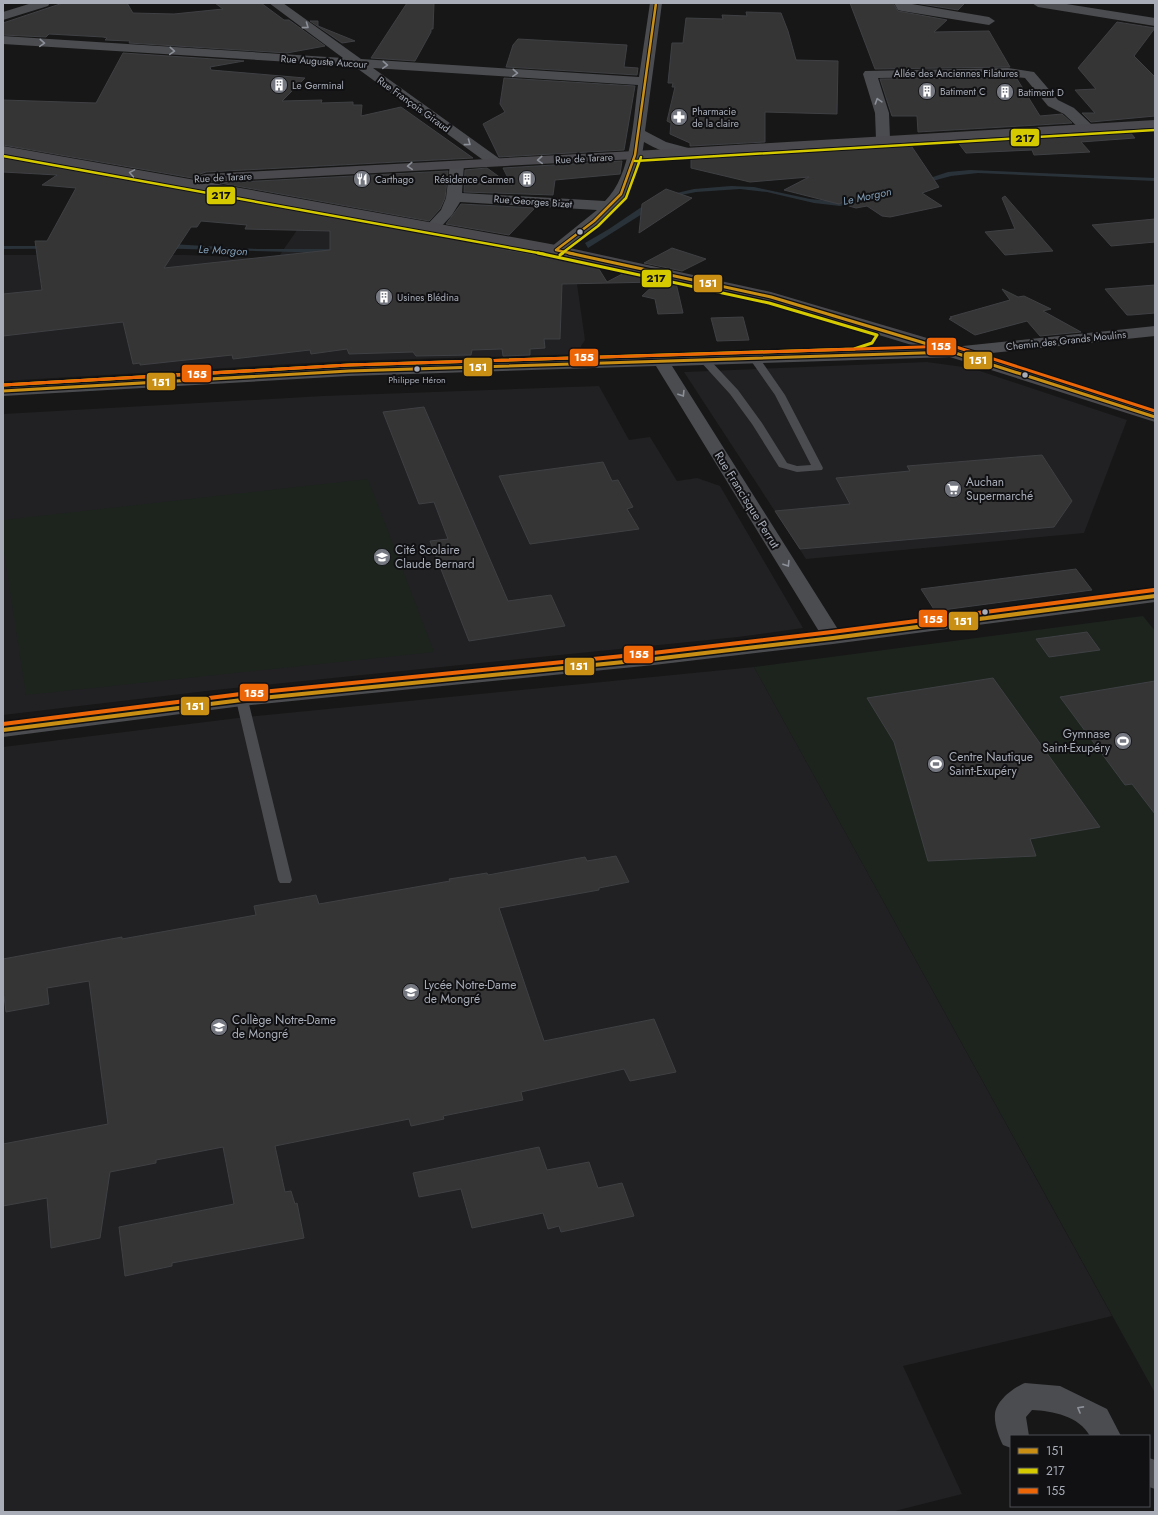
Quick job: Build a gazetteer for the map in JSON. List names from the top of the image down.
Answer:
{
  "streets": {
    "main road": ["Rue de Tarare"],
    "street": [
      "Rue Auguste Aucour",
      "Allée des Anciennes Filatures",
      "Rue François Giraud",
      "Rue Georges Bizet",
      "Chemin des Grands Moulins",
      "Rue Francisque Perrut"
    ]
  },
  "crossings": [
    ["Rue Auguste Aucour", "Rue François Giraud"],
    ["Allée des Anciennes Filatures", "Rue de Tarare"],
    ["Rue François Giraud", "Rue de Tarare"],
    ["Chemin des Grands Moulins", "Rue Francisque Perrut"]
  ],
  "one_way": ["Rue Auguste Aucour", "Rue François Giraud", "Rue Francisque Perrut"],
  "water": ["Le Morgon"],
  "places": {
    "building": [
      "Le Germinal",
      "Batiment C",
      "Batiment D",
      "Résidence Carmen",
      "Usines Blédina"
    ],
    "pharmacy": ["Pharmacie de la claire"],
    "restaurant": ["Carthago"],
    "other": ["Philippe Héron"],
    "supermarket": ["Auchan Supermarché"],
    "school or university": ["Cité Scolaire Claude Bernard", "Lycée Notre-Dame de Mongré", "Collège Notre-Dame de Mongré"],
    "sports": ["Gymnase Saint-Exupéry", "Centre Nautique Saint-Exupéry"]
  },
  "lines": ["transit line 151", "transit line 217", "transit line 155"],
  "legend": ["151", "217", "155"]
}
